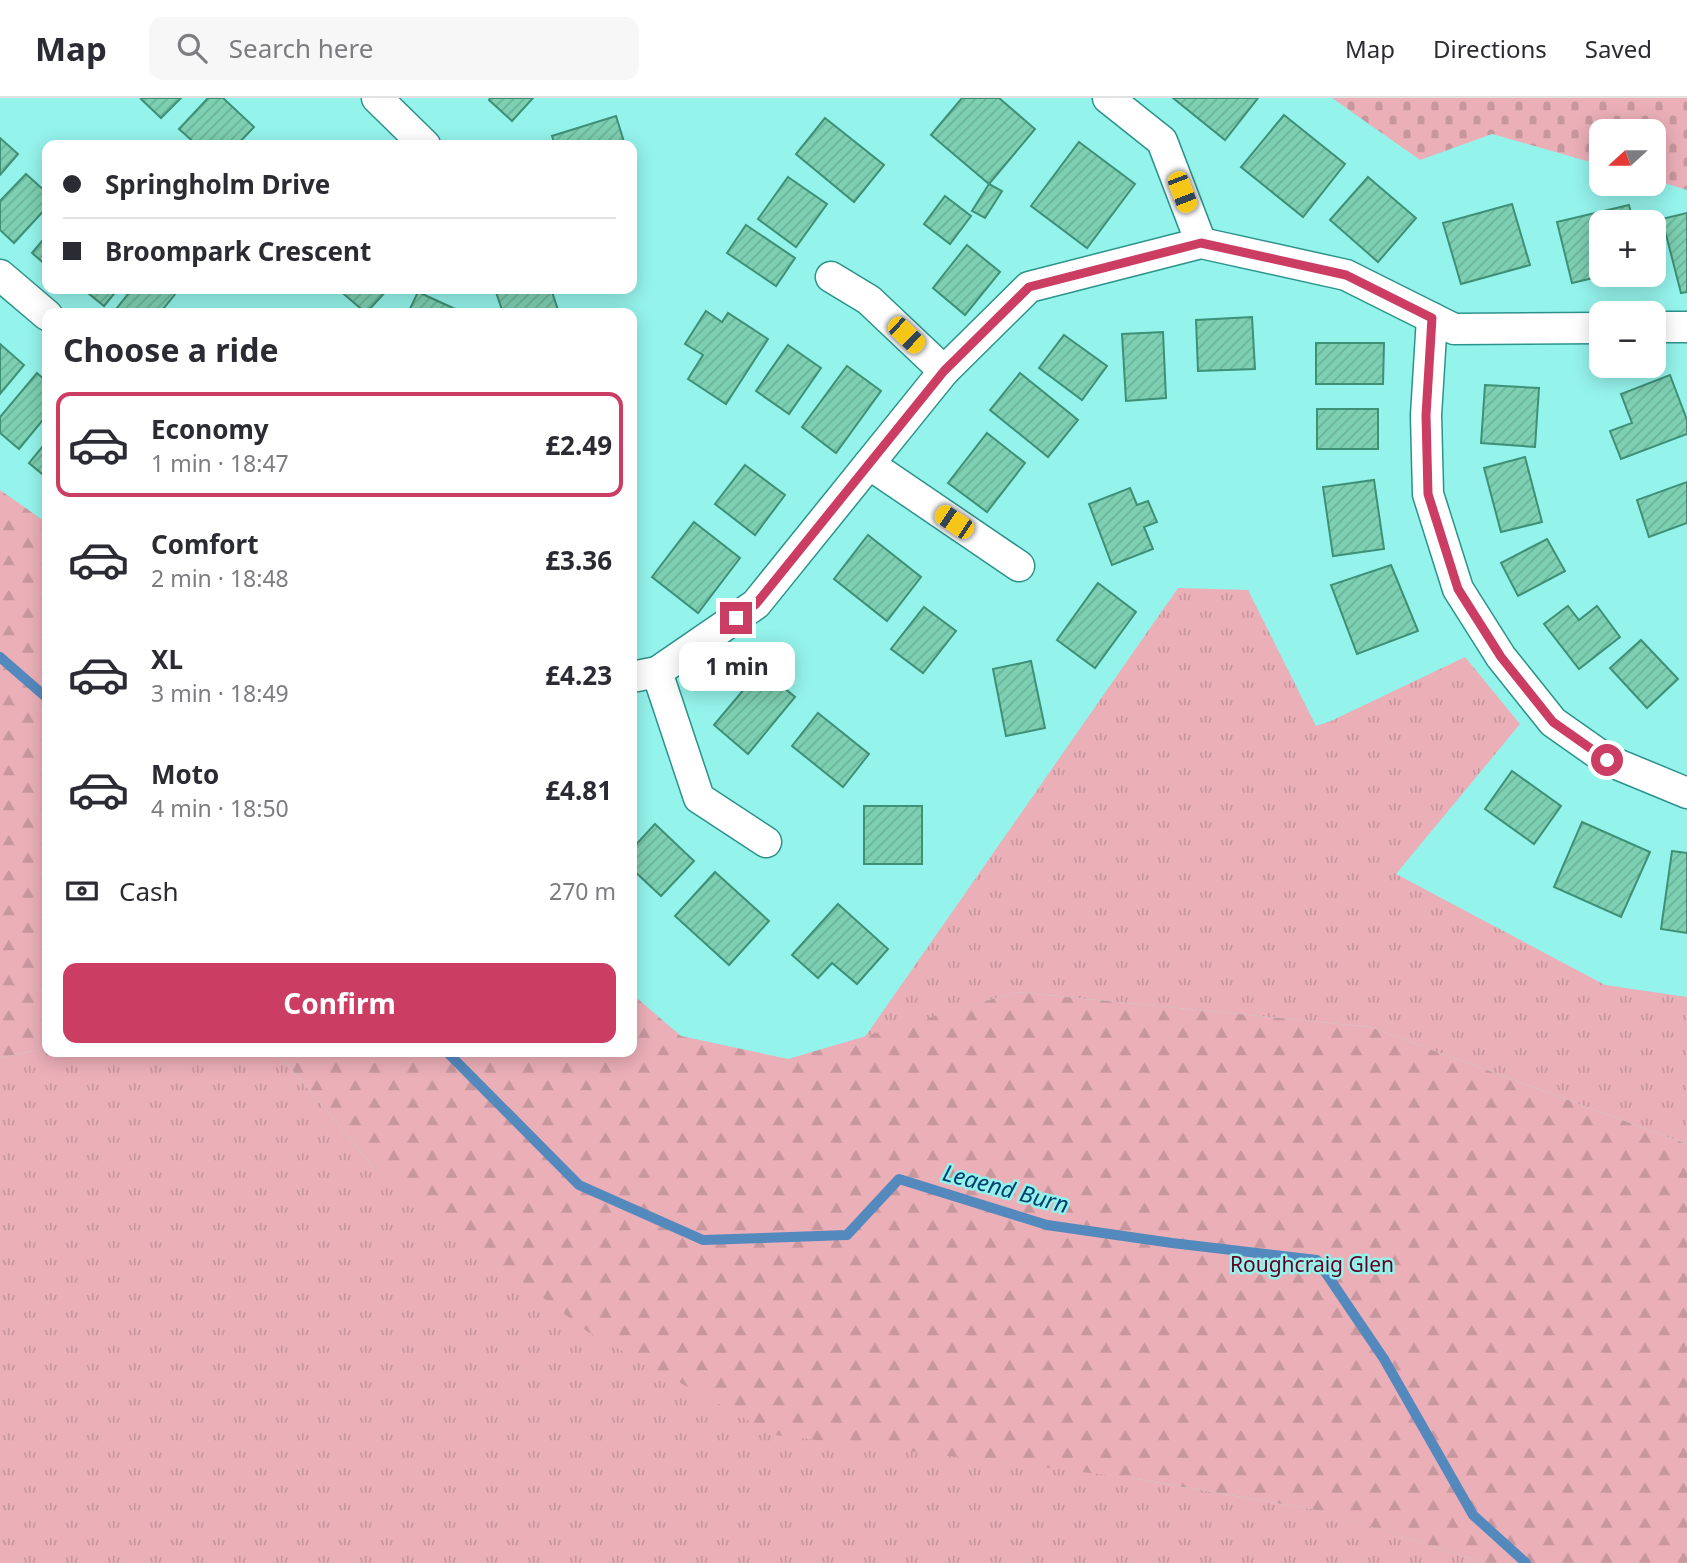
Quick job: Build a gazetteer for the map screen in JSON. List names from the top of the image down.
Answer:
{
  "water": ["Leaend Burn"],
  "parks": ["Roughcraig Glen"],
  "north": "left",
  "page": {
    "header": "Map",
    "search": "Search here",
    "nav": ["Map", "Directions", "Saved"],
    "map_buttons": ["+", "−"],
    "banner": ["Springholm Drive", "Broompark Crescent"],
    "heading": "Choose a ride",
    "list": [
      {
        "name": "Economy",
        "note": "1 min · 18:47",
        "value": "£2.49"
      },
      {
        "name": "Comfort",
        "note": "2 min · 18:48",
        "value": "£3.36"
      },
      {
        "name": "XL",
        "note": "3 min · 18:49",
        "value": "£4.23"
      },
      {
        "name": "Moto",
        "note": "4 min · 18:50",
        "value": "£4.81"
      }
    ],
    "bubble": "1 min",
    "pay": ["Cash", "270 m"],
    "buttons": "Confirm"
  }
}
